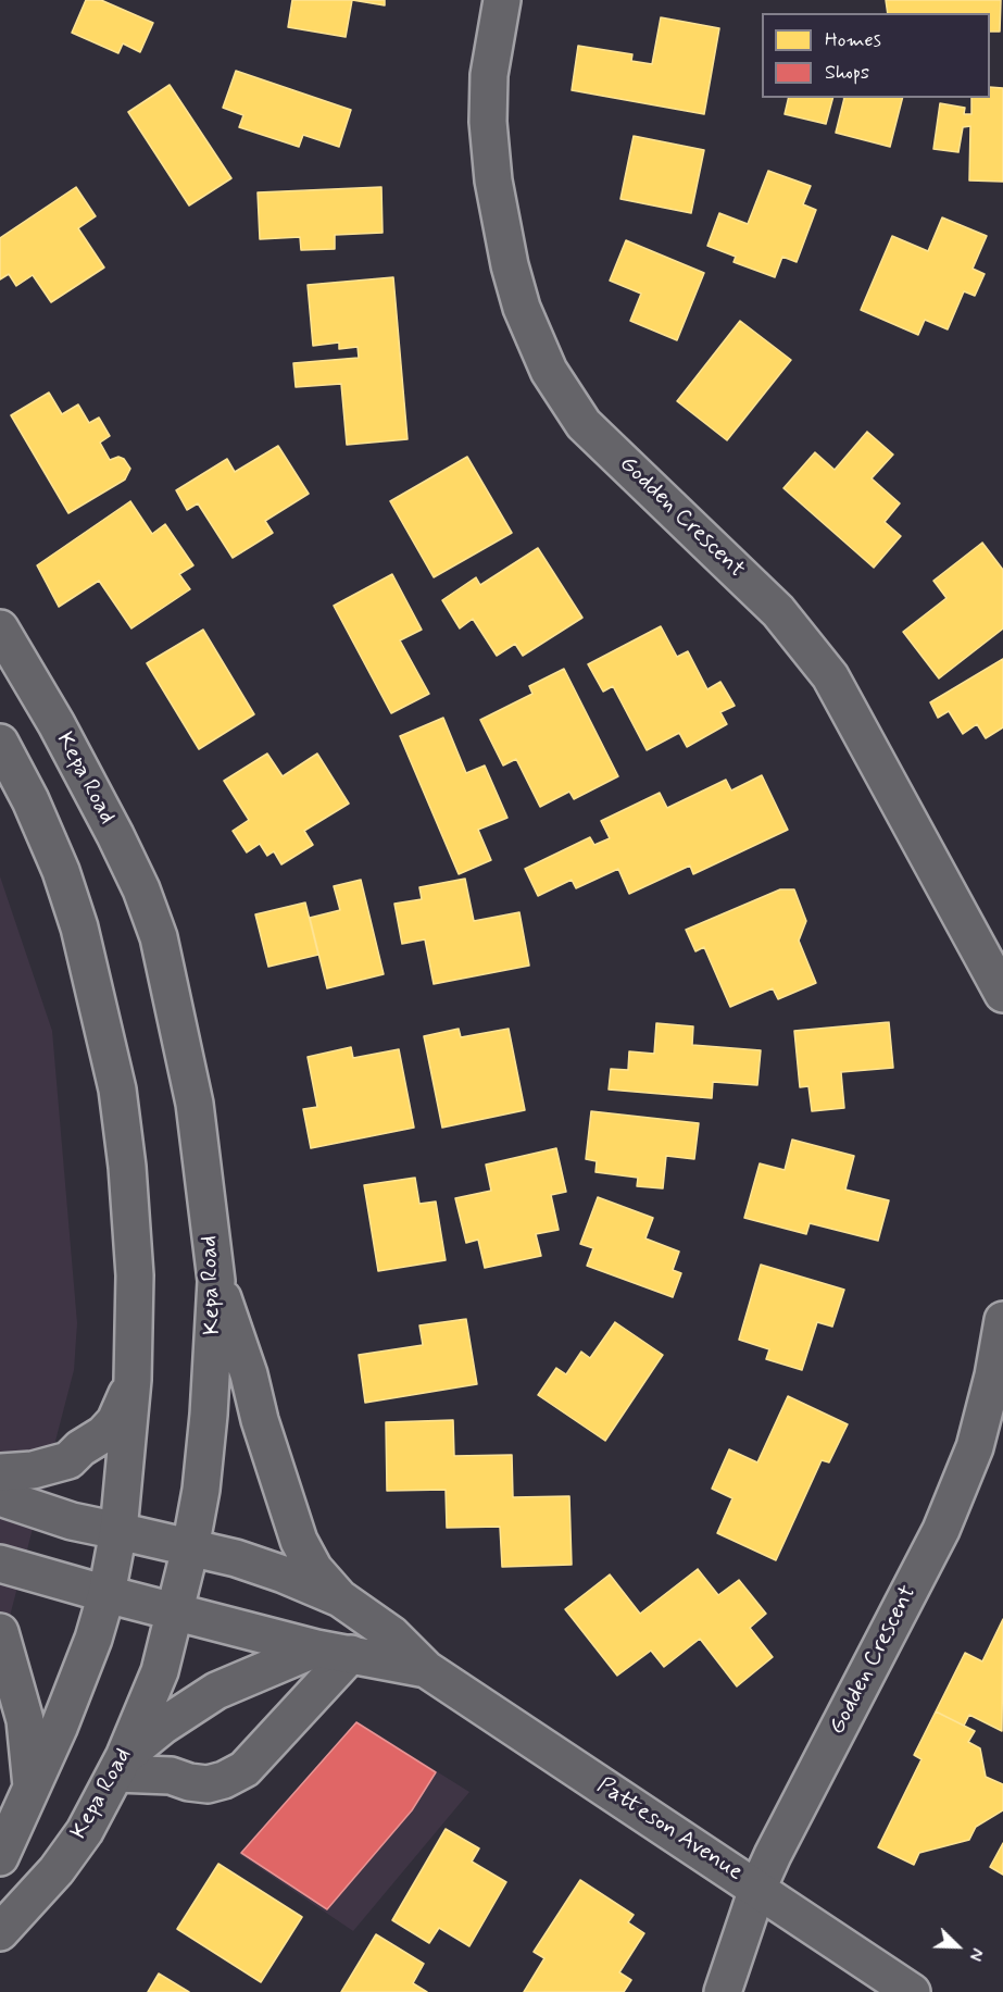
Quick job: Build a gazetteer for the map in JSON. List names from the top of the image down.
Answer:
{
  "streets": {
    "main road": ["Godden Crescent", "Kepa Road", "Patteson Avenue"]
  },
  "crossings": [
    ["Godden Crescent", "Patteson Avenue"],
    ["Kepa Road", "Patteson Avenue"]
  ],
  "legend": ["Homes", "Shops"],
  "north": "bottom right"
}
